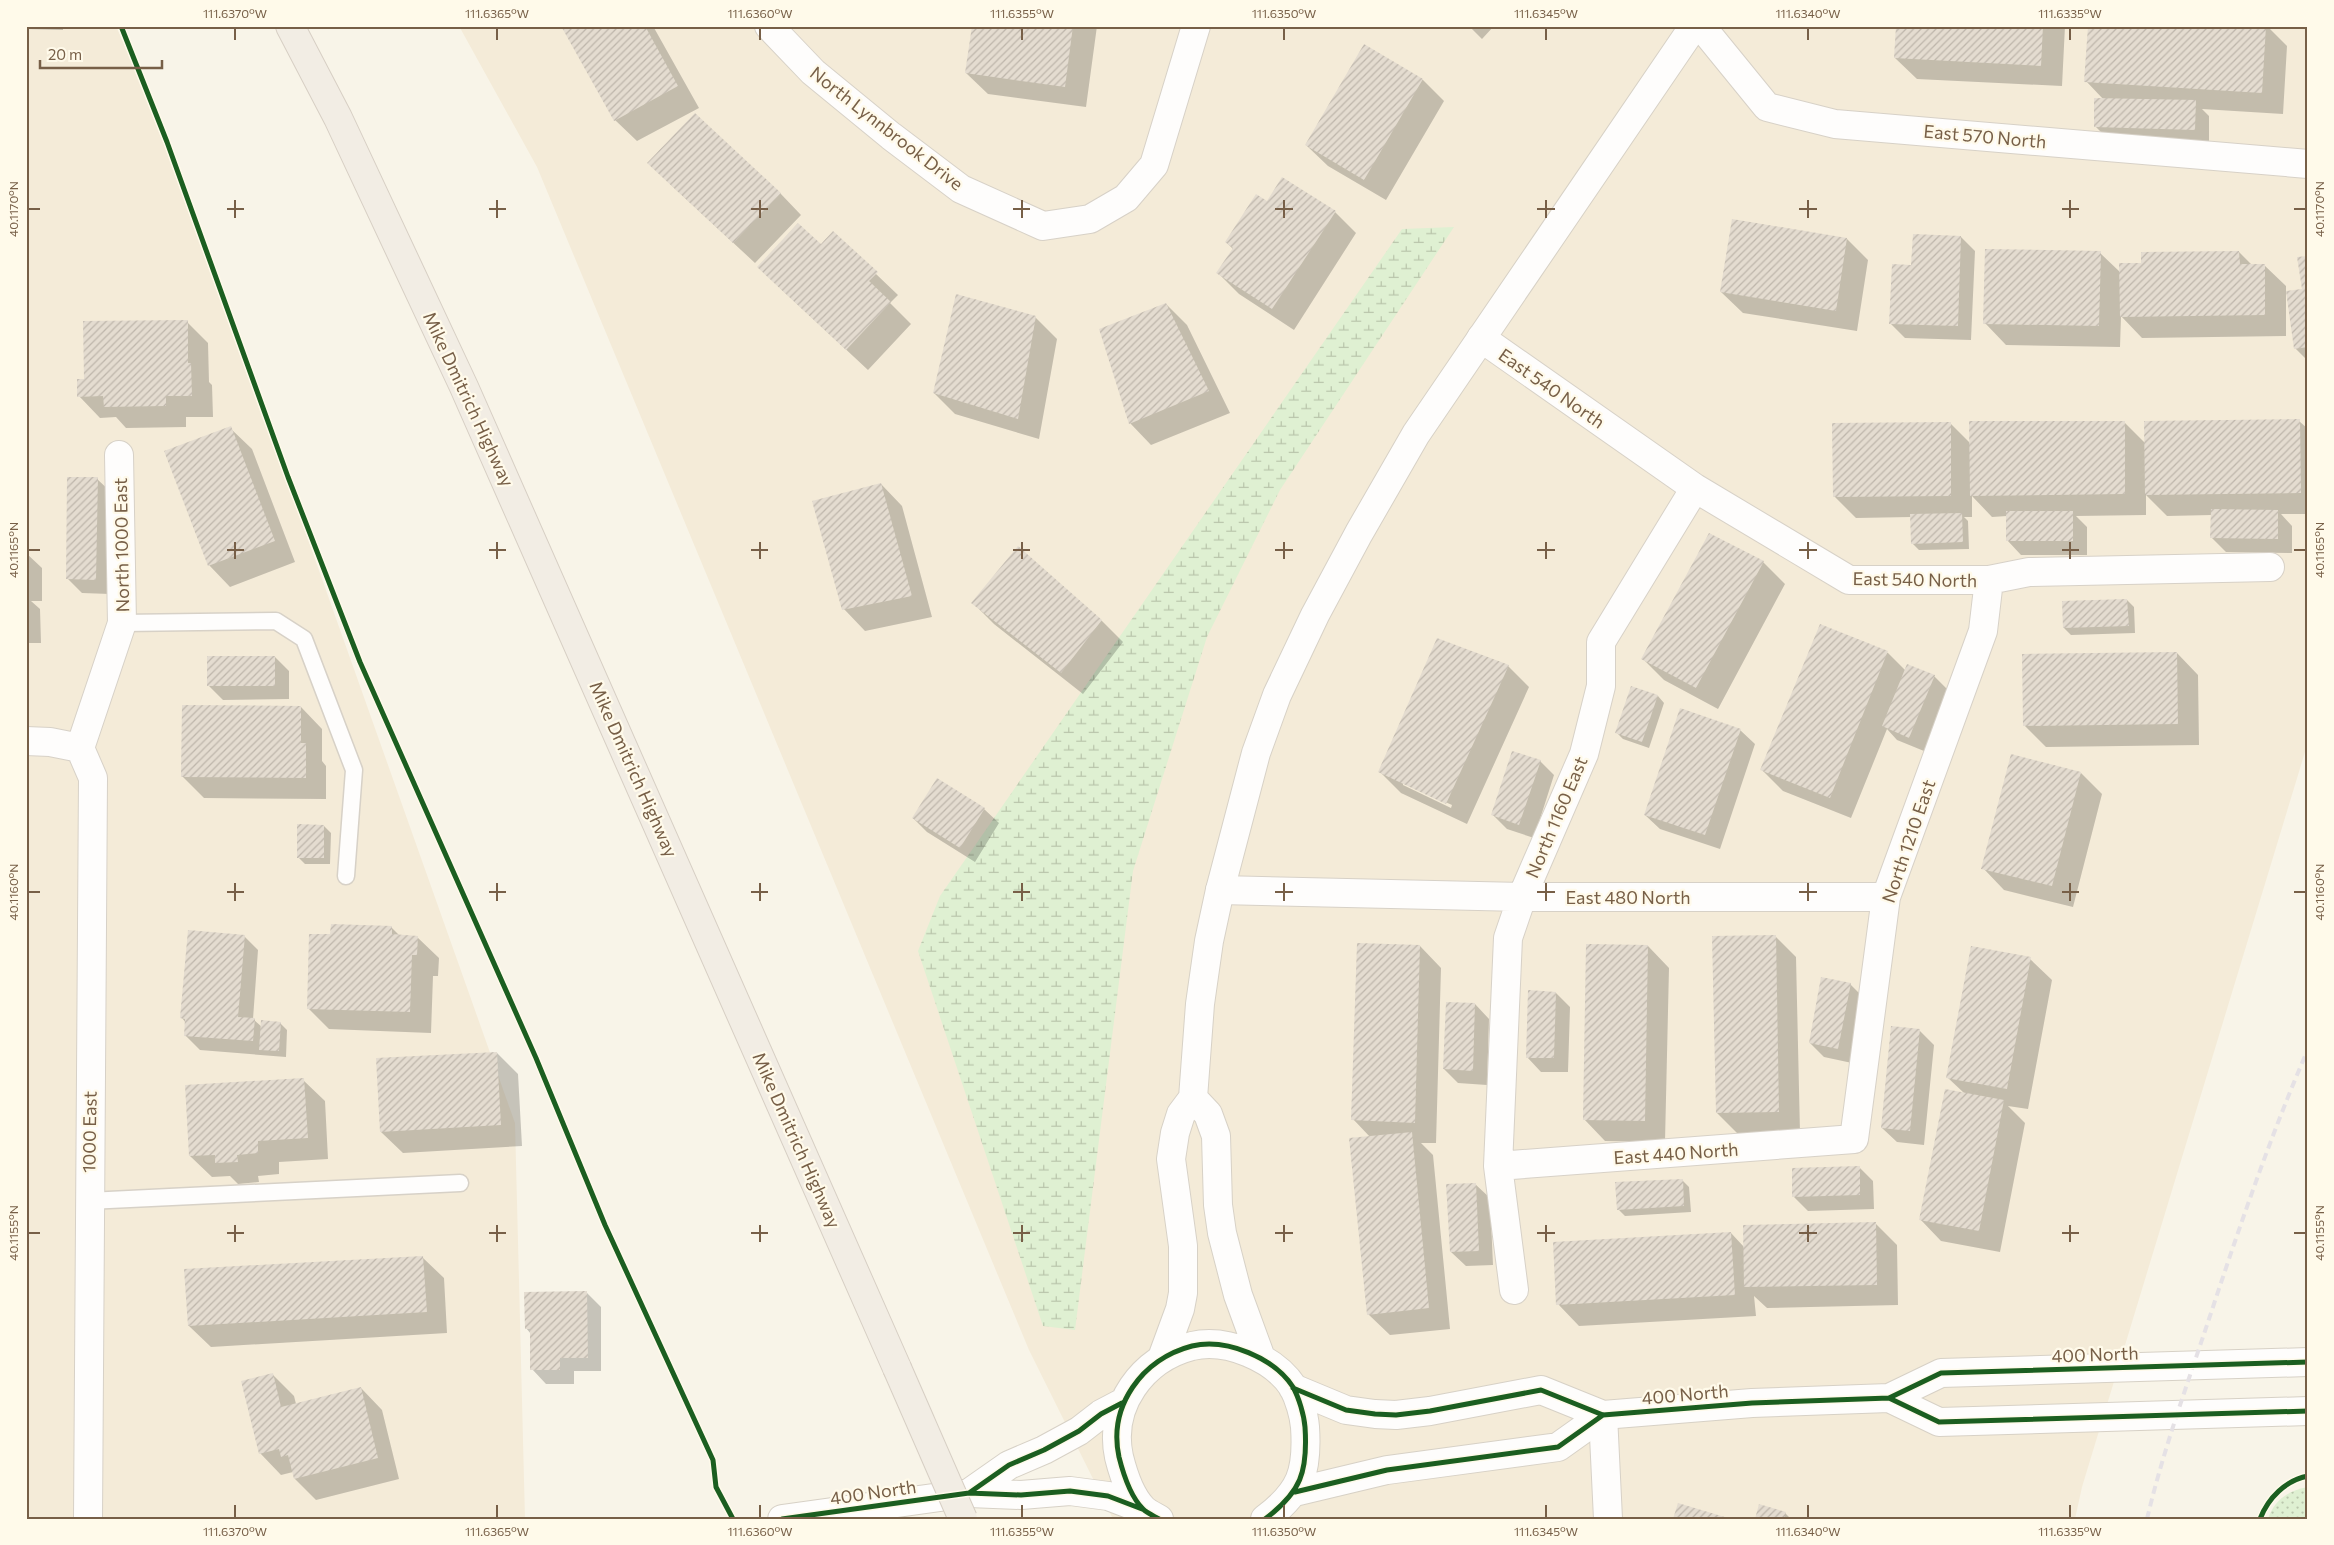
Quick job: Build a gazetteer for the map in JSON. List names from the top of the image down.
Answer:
{
  "streets": {
    "highway": ["Mike Dmitrich Highway"],
    "street": [
      "North Lynnbrook Drive",
      "East 570 North",
      "East 540 North",
      "North 1000 East",
      "North 1160 East",
      "North 1210 East",
      "East 480 North",
      "1000 East",
      "East 440 North",
      "400 North"
    ]
  },
  "crossings": [
    ["East 540 North", "North 1160 East"],
    ["East 540 North", "North 1210 East"],
    ["Mike Dmitrich Highway", "400 North"],
    ["North 1000 East", "1000 East"],
    ["North 1160 East", "East 480 North"],
    ["North 1160 East", "East 440 North"],
    ["North 1210 East", "East 480 North"],
    ["North 1210 East", "East 440 North"]
  ],
  "scale_bar": "20 m",
  "coordinates": [
    "111.6370°W",
    "111.6365°W",
    "111.6360°W",
    "111.6355°W",
    "111.6350°W",
    "111.6345°W",
    "111.6340°W",
    "111.6335°W",
    "40.1170°N",
    "40.1165°N",
    "40.1160°N",
    "40.1155°N"
  ]
}
